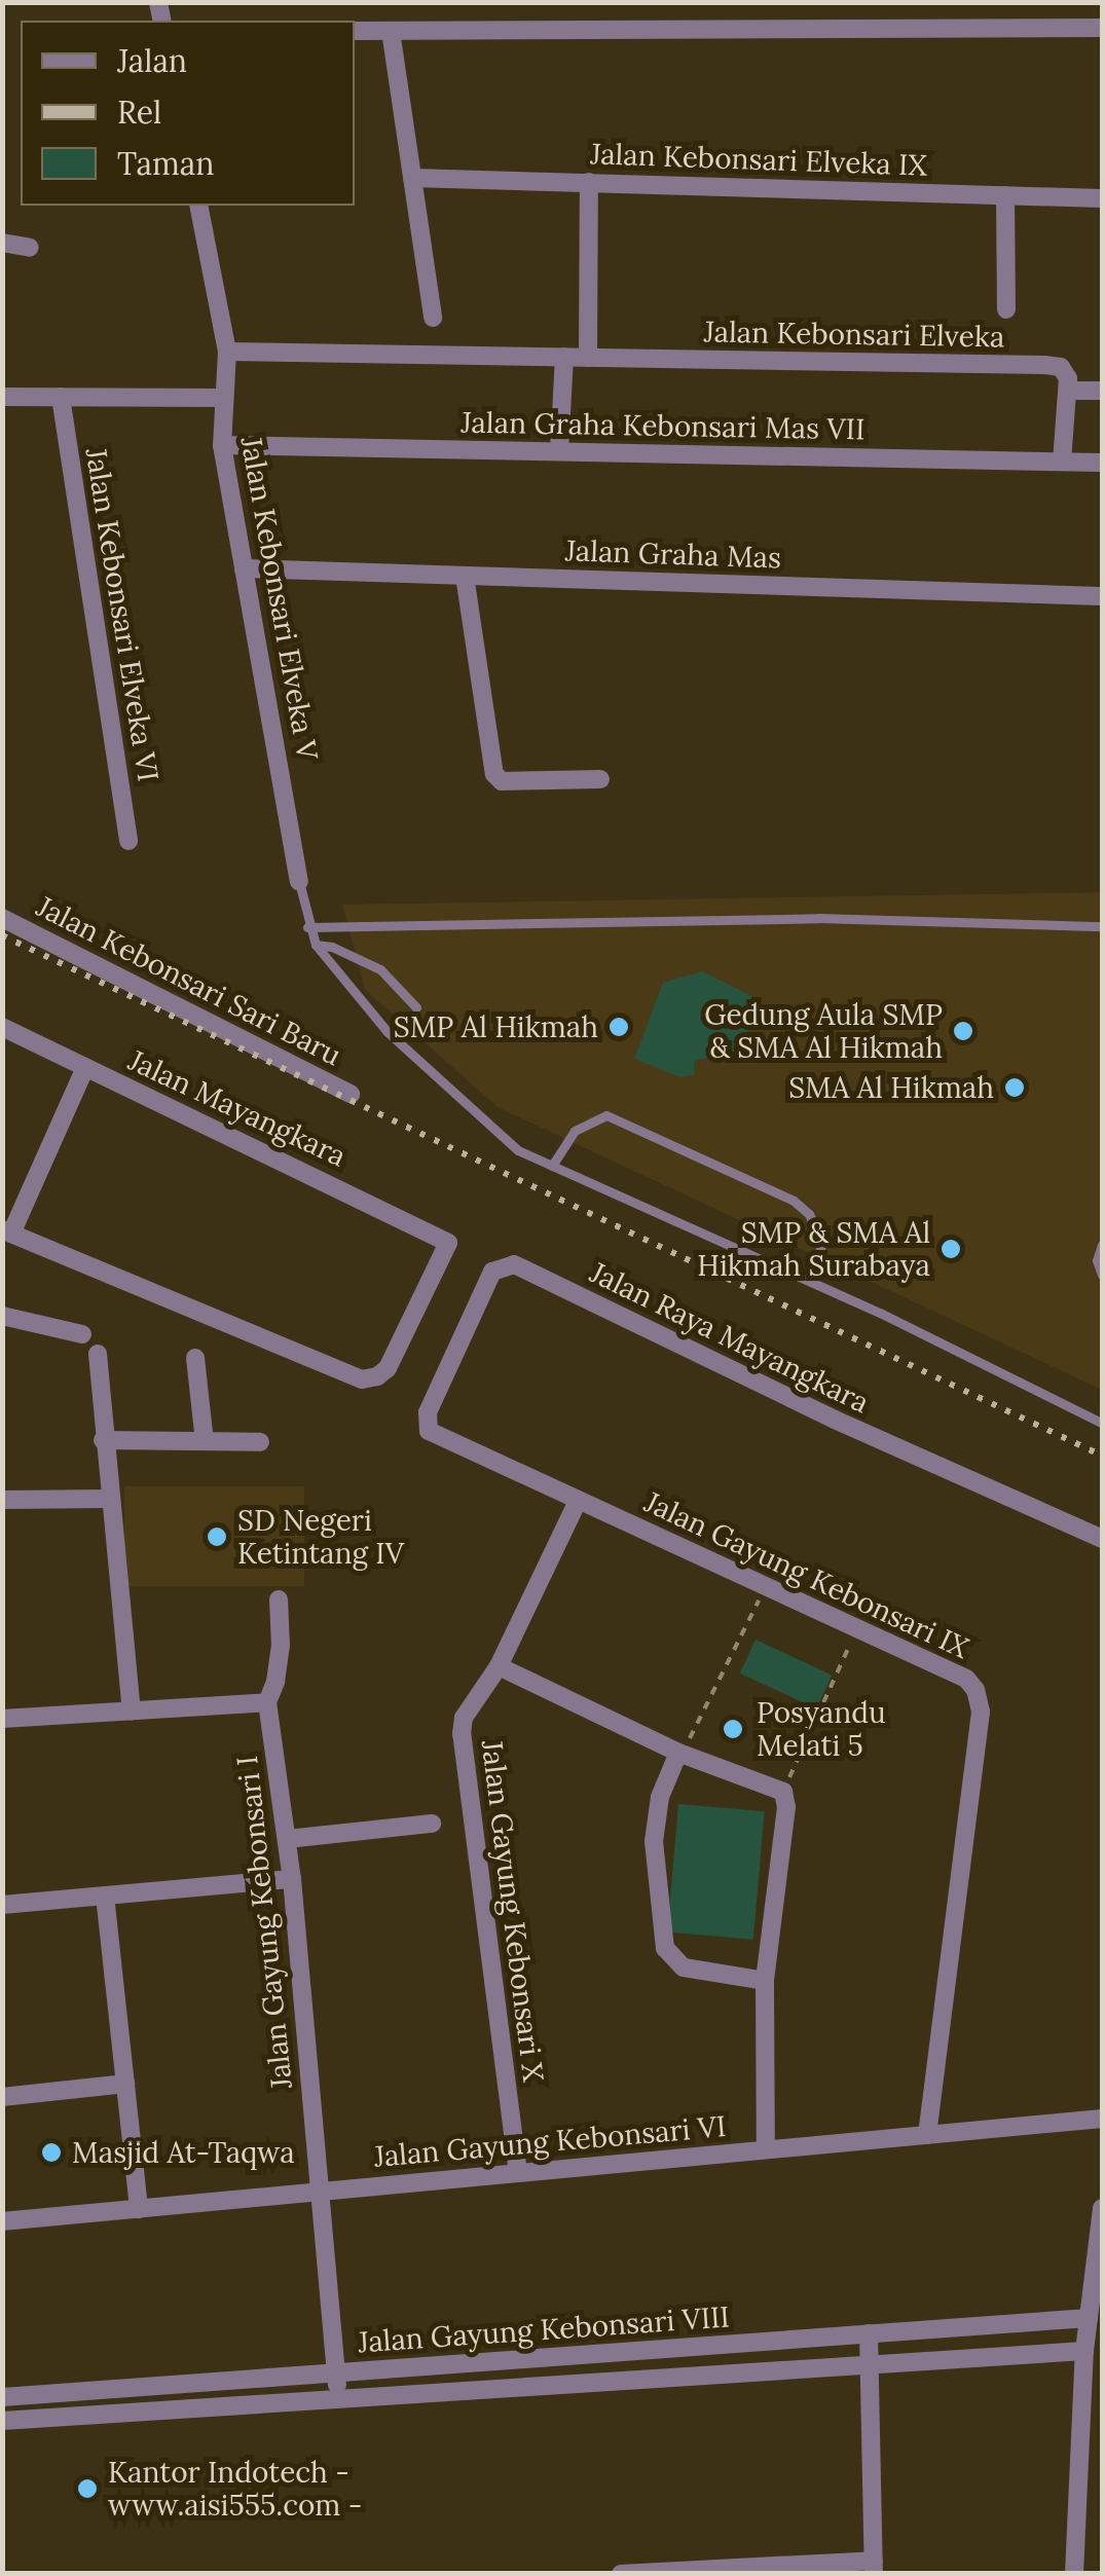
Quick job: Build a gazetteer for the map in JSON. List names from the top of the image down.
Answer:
{
  "streets": {
    "street": [
      "Jalan Kebonsari Elveka IX",
      "Jalan Kebonsari Elveka",
      "Jalan Graha Kebonsari Mas VII",
      "Jalan Graha Mas",
      "Jalan Kebonsari Elveka V",
      "Jalan Kebonsari Elveka VI",
      "Jalan Kebonsari Sari Baru",
      "Jalan Mayangkara",
      "Jalan Raya Mayangkara",
      "Jalan Gayung Kebonsari IX",
      "Jalan Gayung Kebonsari X",
      "Jalan Gayung Kebonsari I",
      "Jalan Gayung Kebonsari VI",
      "Jalan Gayung Kebonsari VIII"
    ]
  },
  "crossings": [
    ["Jalan Kebonsari Elveka", "Jalan Kebonsari Elveka V"],
    ["Jalan Graha Kebonsari Mas VII", "Jalan Kebonsari Elveka V"],
    ["Jalan Graha Mas", "Jalan Kebonsari Elveka V"],
    ["Jalan Raya Mayangkara", "Jalan Gayung Kebonsari IX"],
    ["Jalan Gayung Kebonsari IX", "Jalan Gayung Kebonsari X"],
    ["Jalan Gayung Kebonsari IX", "Jalan Gayung Kebonsari VI"],
    ["Jalan Gayung Kebonsari X", "Jalan Gayung Kebonsari VI"],
    ["Jalan Gayung Kebonsari I", "Jalan Gayung Kebonsari VI"],
    ["Jalan Gayung Kebonsari I", "Jalan Gayung Kebonsari VIII"]
  ],
  "places": [
    "SMP Al Hikmah",
    "Gedung Aula SMP & SMA Al Hikmah",
    "SMA Al Hikmah",
    "SMP & SMA Al Hikmah Surabaya",
    "SD Negeri Ketintang IV",
    "Posyandu Melati 5",
    "Masjid At-Taqwa",
    "Kantor Indotech - www.aisi555.com -"
  ],
  "legend": ["Jalan", "Rel", "Taman"]
}
